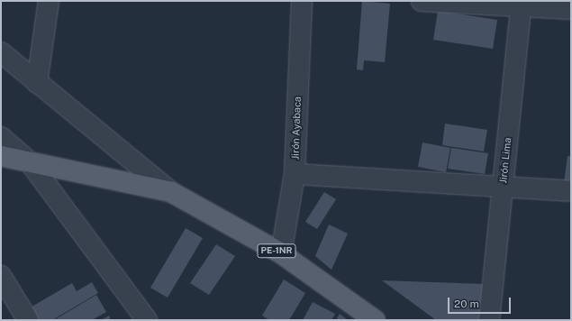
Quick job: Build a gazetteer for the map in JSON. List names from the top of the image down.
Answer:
{
  "streets": {
    "main road": ["PE-1NR"],
    "street": ["Jirón Ayabaca", "Jirón Lima"]
  },
  "crossings": [
    ["Jirón Ayabaca", "PE-1NR"]
  ],
  "scale_bar": "20 m"
}
